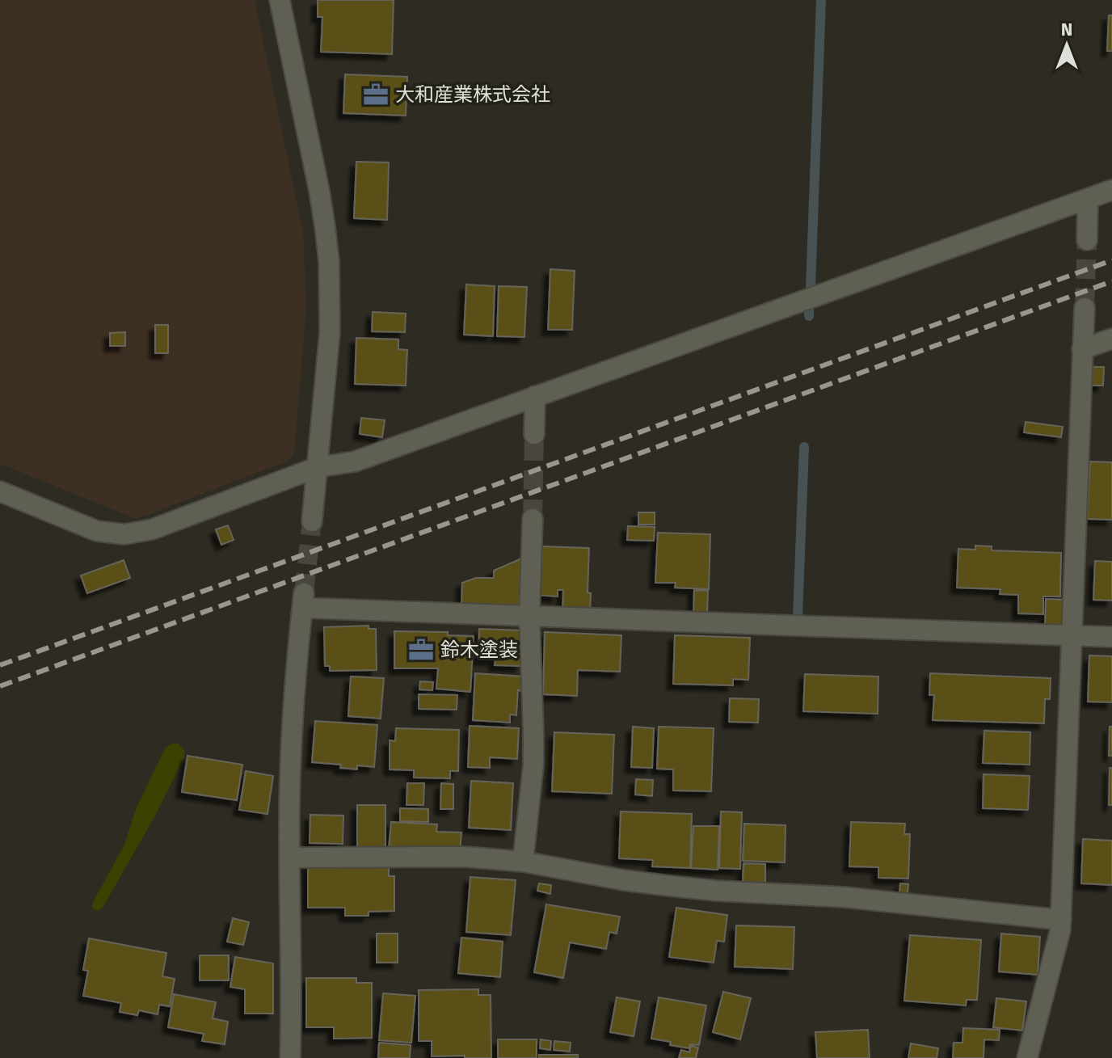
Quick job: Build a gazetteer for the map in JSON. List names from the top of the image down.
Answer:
{
  "places": {
    "office": ["大和産業株式会社", "鈴木塗装"]
  },
  "north": "top"
}
